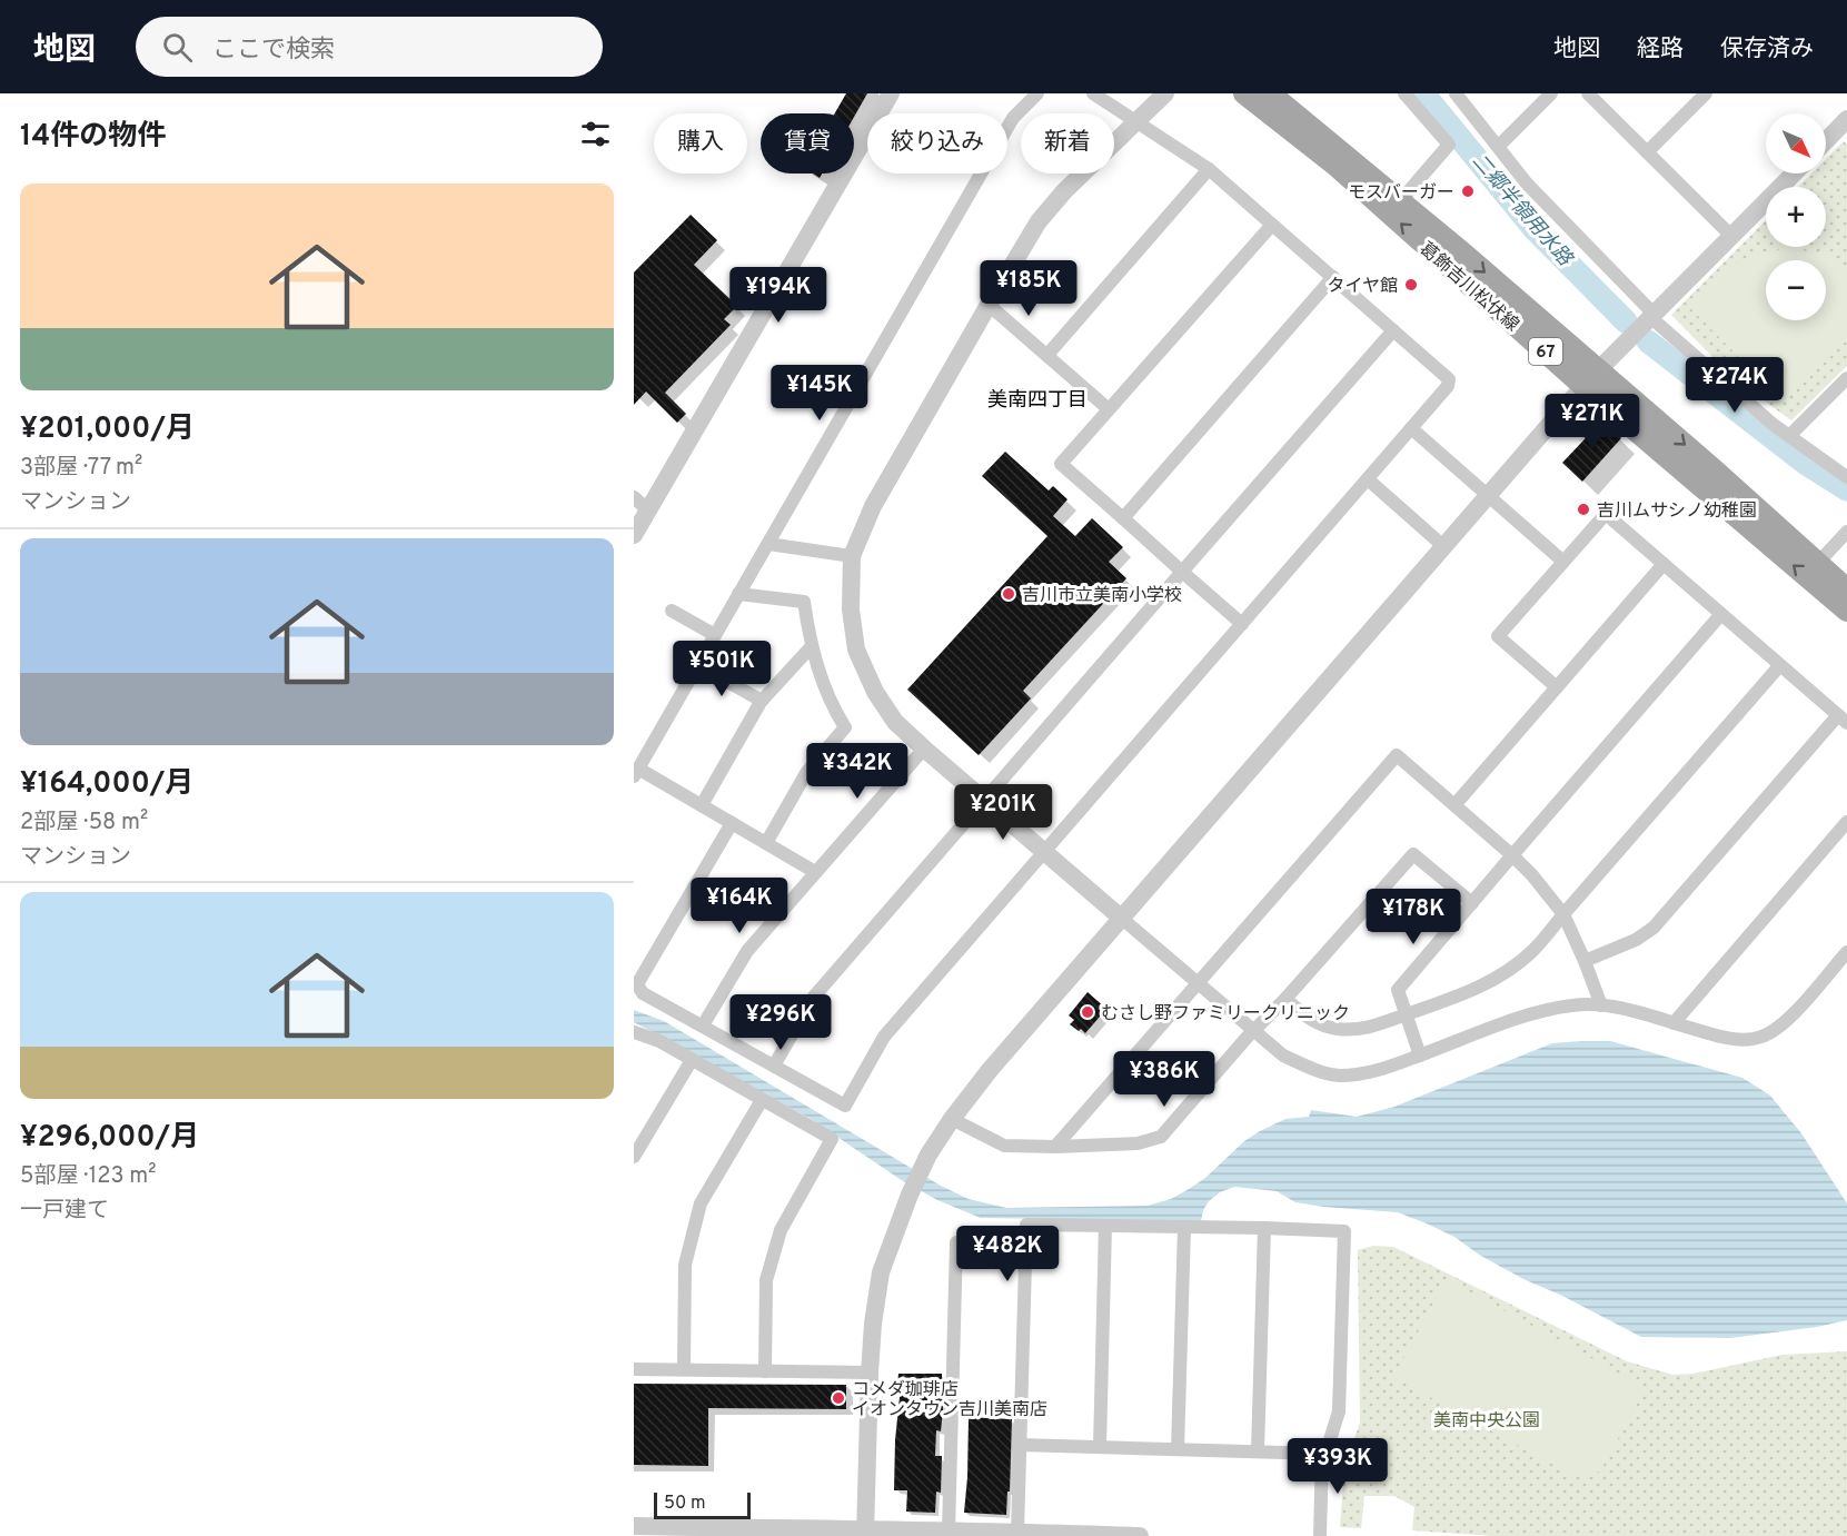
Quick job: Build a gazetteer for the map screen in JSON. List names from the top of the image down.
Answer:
{
  "streets": {
    "main road": ["葛飾吉川松伏線", "67"]
  },
  "districts": ["美南四丁目"],
  "water": ["二郷半領用水路"],
  "parks": ["美南中央公園"],
  "places": [
    "モスバーガー",
    "タイヤ館",
    "吉川ムサシノ幼稚園",
    "吉川市立美南小学校",
    "むさし野ファミリークリニック",
    "コメダ珈琲店 イオンタウン吉川美南店"
  ],
  "scale_bar": "50 m",
  "north": "bottom right",
  "page": {
    "header": "地図",
    "search": "ここで検索",
    "nav": ["地図", "経路", "保存済み"],
    "heading": "14件の物件",
    "map_buttons": ["+", "−"],
    "chip": [
      "購入",
      "賃貸",
      "絞り込み",
      "新着"
    ],
    "list": [
      {
        "name": "¥201,000/月",
        "note": "3部屋 · 77 m² · マンション"
      },
      {
        "name": "¥164,000/月",
        "note": "2部屋 · 58 m² · マンション"
      },
      {
        "name": "¥296,000/月",
        "note": "5部屋 · 123 m² · 一戸建て"
      }
    ],
    "price": [
      "¥185K",
      "¥194K",
      "¥274K",
      "¥145K",
      "¥271K",
      "¥501K",
      "¥342K",
      "¥201K",
      "¥164K",
      "¥178K",
      "¥296K",
      "¥386K",
      "¥482K",
      "¥393K"
    ],
    "scale": "50 m"
  }
}
